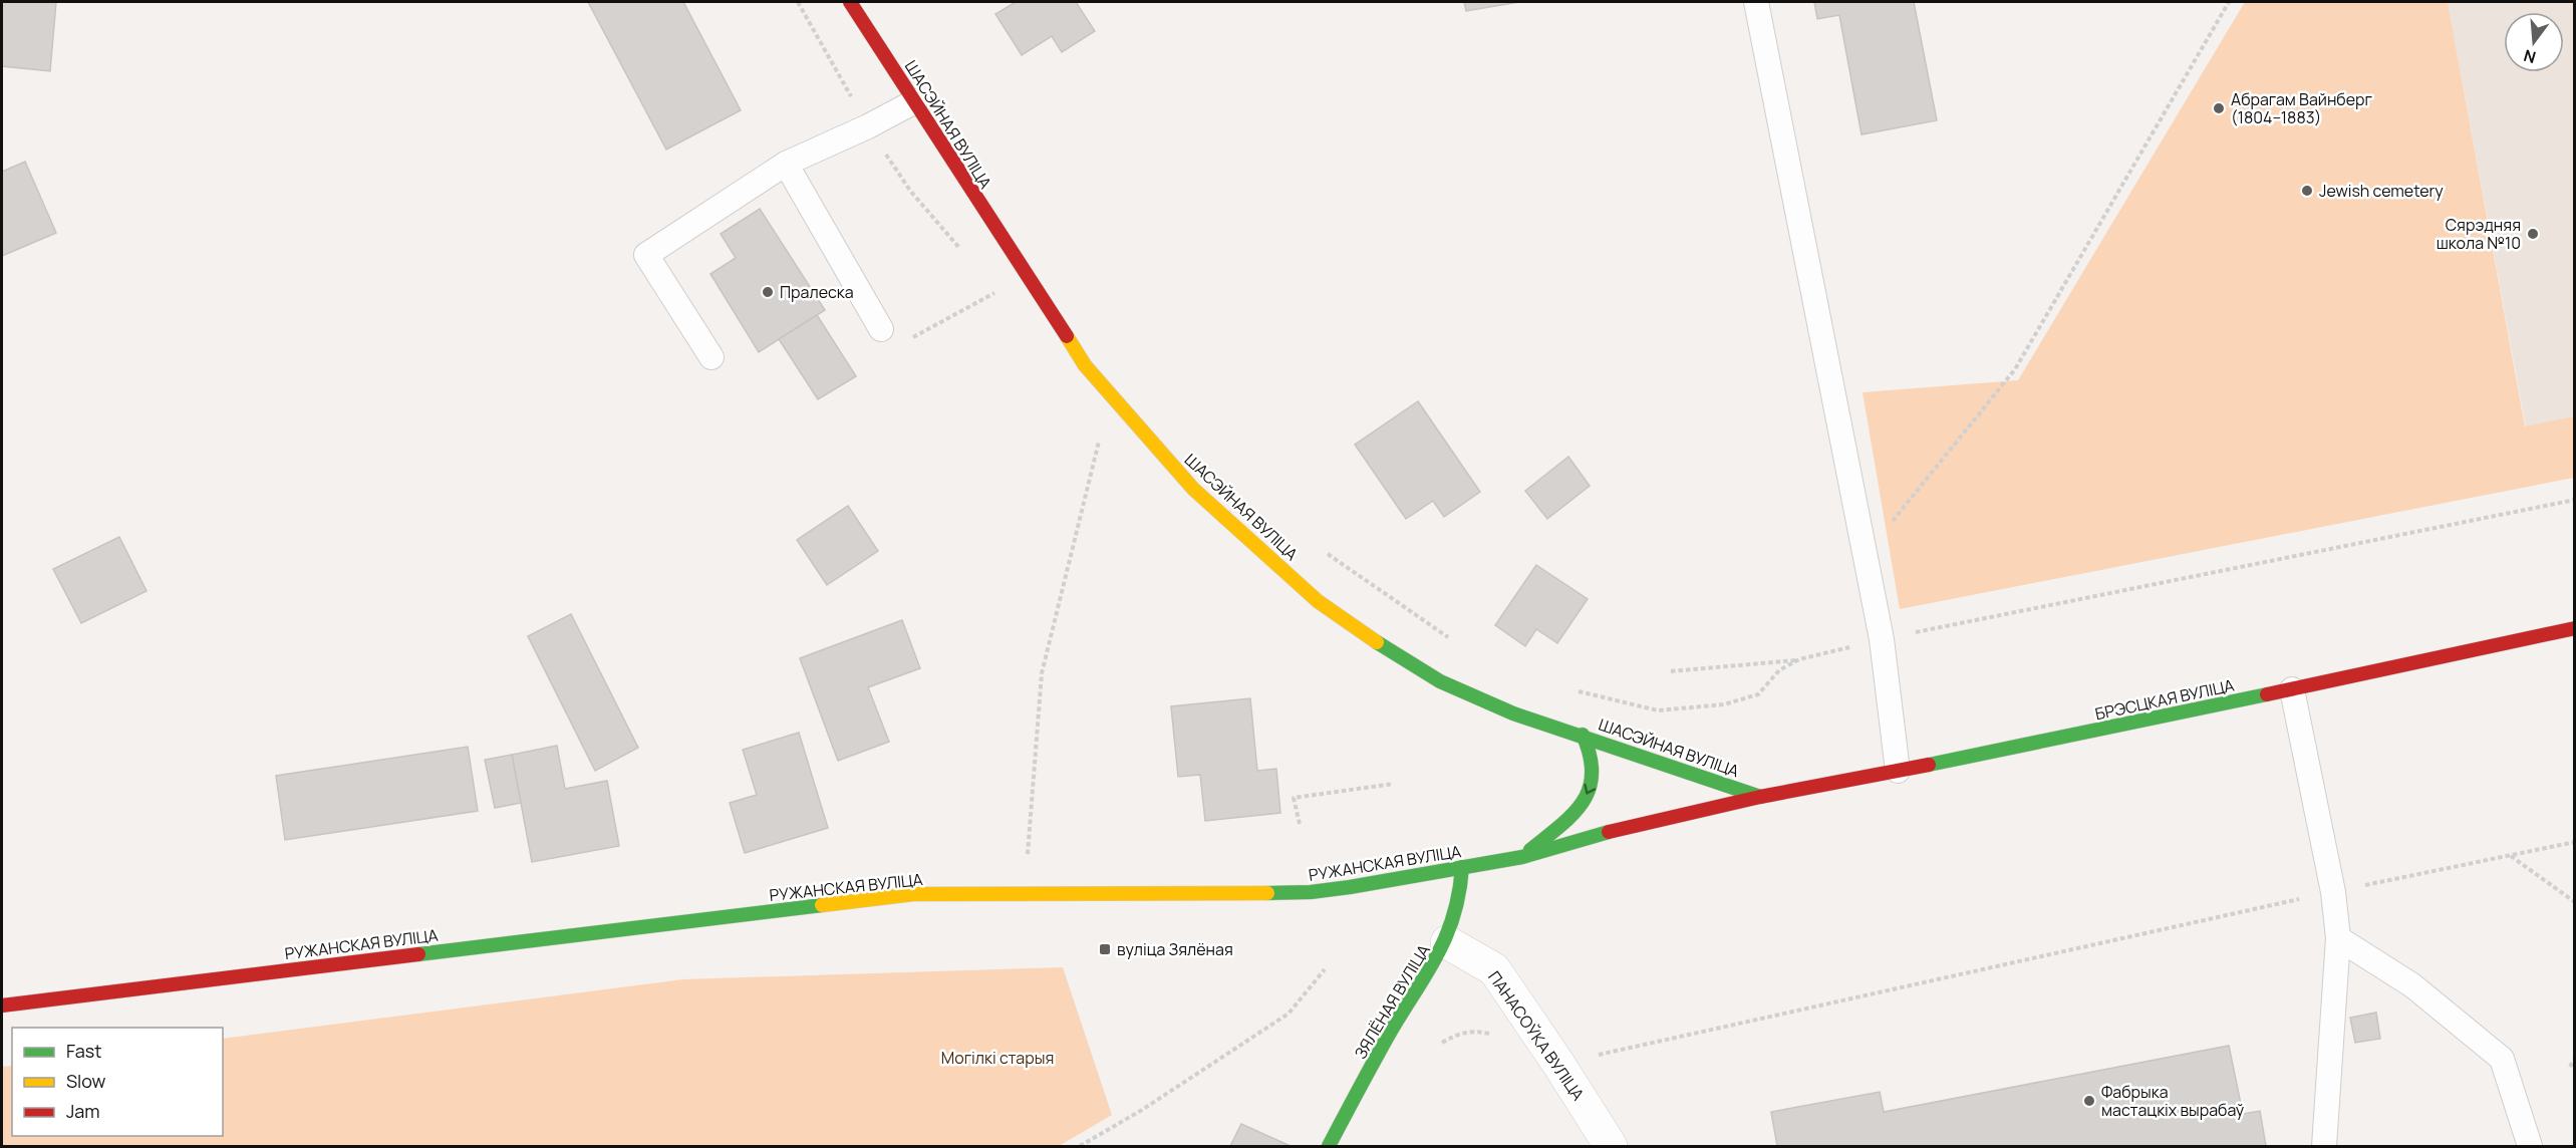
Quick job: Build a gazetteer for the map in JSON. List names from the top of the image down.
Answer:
{
  "streets": {
    "main road": [
      "ШАСЭЙНАЯ ВУЛІЦА",
      "БРЭСЦКАЯ ВУЛІЦА",
      "РУЖАНСКАЯ ВУЛІЦА",
      "ЗЯЛЁНАЯ ВУЛІЦА"
    ],
    "street": ["ПАНАСОЎКА ВУЛІЦА"]
  },
  "crossings": [
    ["ШАСЭЙНАЯ ВУЛІЦА", "БРЭСЦКАЯ ВУЛІЦА"],
    ["ШАСЭЙНАЯ ВУЛІЦА", "РУЖАНСКАЯ ВУЛІЦА"],
    ["БРЭСЦКАЯ ВУЛІЦА", "РУЖАНСКАЯ ВУЛІЦА"],
    ["РУЖАНСКАЯ ВУЛІЦА", "ЗЯЛЁНАЯ ВУЛІЦА"],
    ["ЗЯЛЁНАЯ ВУЛІЦА", "ПАНАСОЎКА ВУЛІЦА"]
  ],
  "parks": ["Могілкі старыя"],
  "places": {
    "other": [
      "Абрагам Вайнберг (1804–1883)",
      "Jewish cemetery",
      "Сярэдняя школа №10",
      "Пралеска",
      "Фабрыка мастацкіх вырабаў"
    ],
    "transit": ["вуліца Зялёная"]
  },
  "legend": ["Fast", "Slow", "Jam"],
  "north": "bottom"
}
